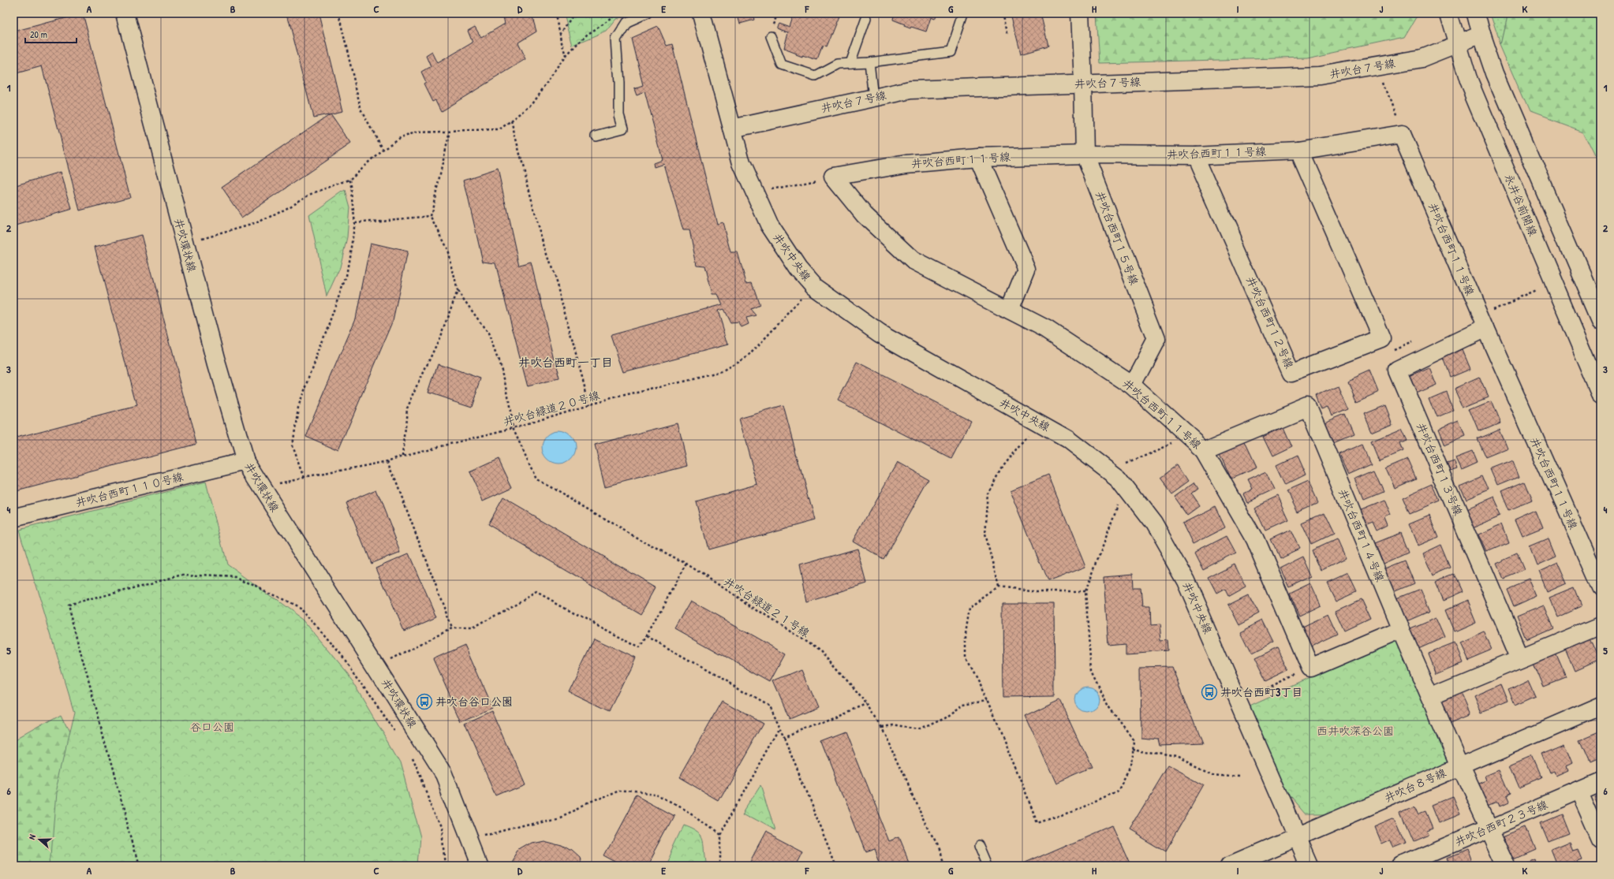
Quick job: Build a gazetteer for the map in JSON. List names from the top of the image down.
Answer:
{
  "streets": {
    "street": [
      "井吹台７号線",
      "井吹台西町１１号線",
      "永井谷前開線",
      "井吹台西町１５号線",
      "井吹環状線",
      "井吹中央線",
      "井吹台西町１２号線",
      "井吹台西町１３号線",
      "井吹台西町１１０号線",
      "井吹台西町１４号線",
      "井吹台８号線",
      "井吹台西町２３号線"
    ],
    "path": ["井吹台緑道２０号線", "井吹台緑道２１号線"]
  },
  "crossings": [
    ["井吹台７号線", "永井谷前開線"],
    ["井吹台７号線", "井吹台西町１５号線"],
    ["井吹台７号線", "井吹中央線"],
    ["井吹台西町１１号線", "井吹台西町１５号線"],
    ["井吹台西町１１号線", "井吹台西町１２号線"],
    ["井吹台西町１１号線", "井吹台西町１３号線"],
    ["井吹台西町１１号線", "井吹台西町１４号線"],
    ["井吹環状線", "井吹台緑道２０号線"],
    ["井吹環状線", "井吹台西町１１０号線"],
    ["井吹中央線", "井吹台緑道２０号線"],
    ["井吹中央線", "井吹台８号線"],
    ["井吹台緑道２０号線", "井吹台緑道２１号線"],
    ["井吹台西町１４号線", "井吹台８号線"],
    ["井吹台西町１４号線", "井吹台西町２３号線"]
  ],
  "districts": ["井吹台西町一丁目"],
  "parks": ["谷口公園", "西井吹深谷公園"],
  "places": {
    "bus stop": ["井吹台西町3丁目", "井吹台谷口公園"]
  },
  "scale_bar": "20 m",
  "north": "left",
  "grid": {
    "columns": [
      "A",
      "B",
      "C",
      "D",
      "E",
      "F",
      "G",
      "H",
      "I",
      "J",
      "K"
    ],
    "rows": [
      "1",
      "2",
      "3",
      "4",
      "5",
      "6"
    ]
  }
}
